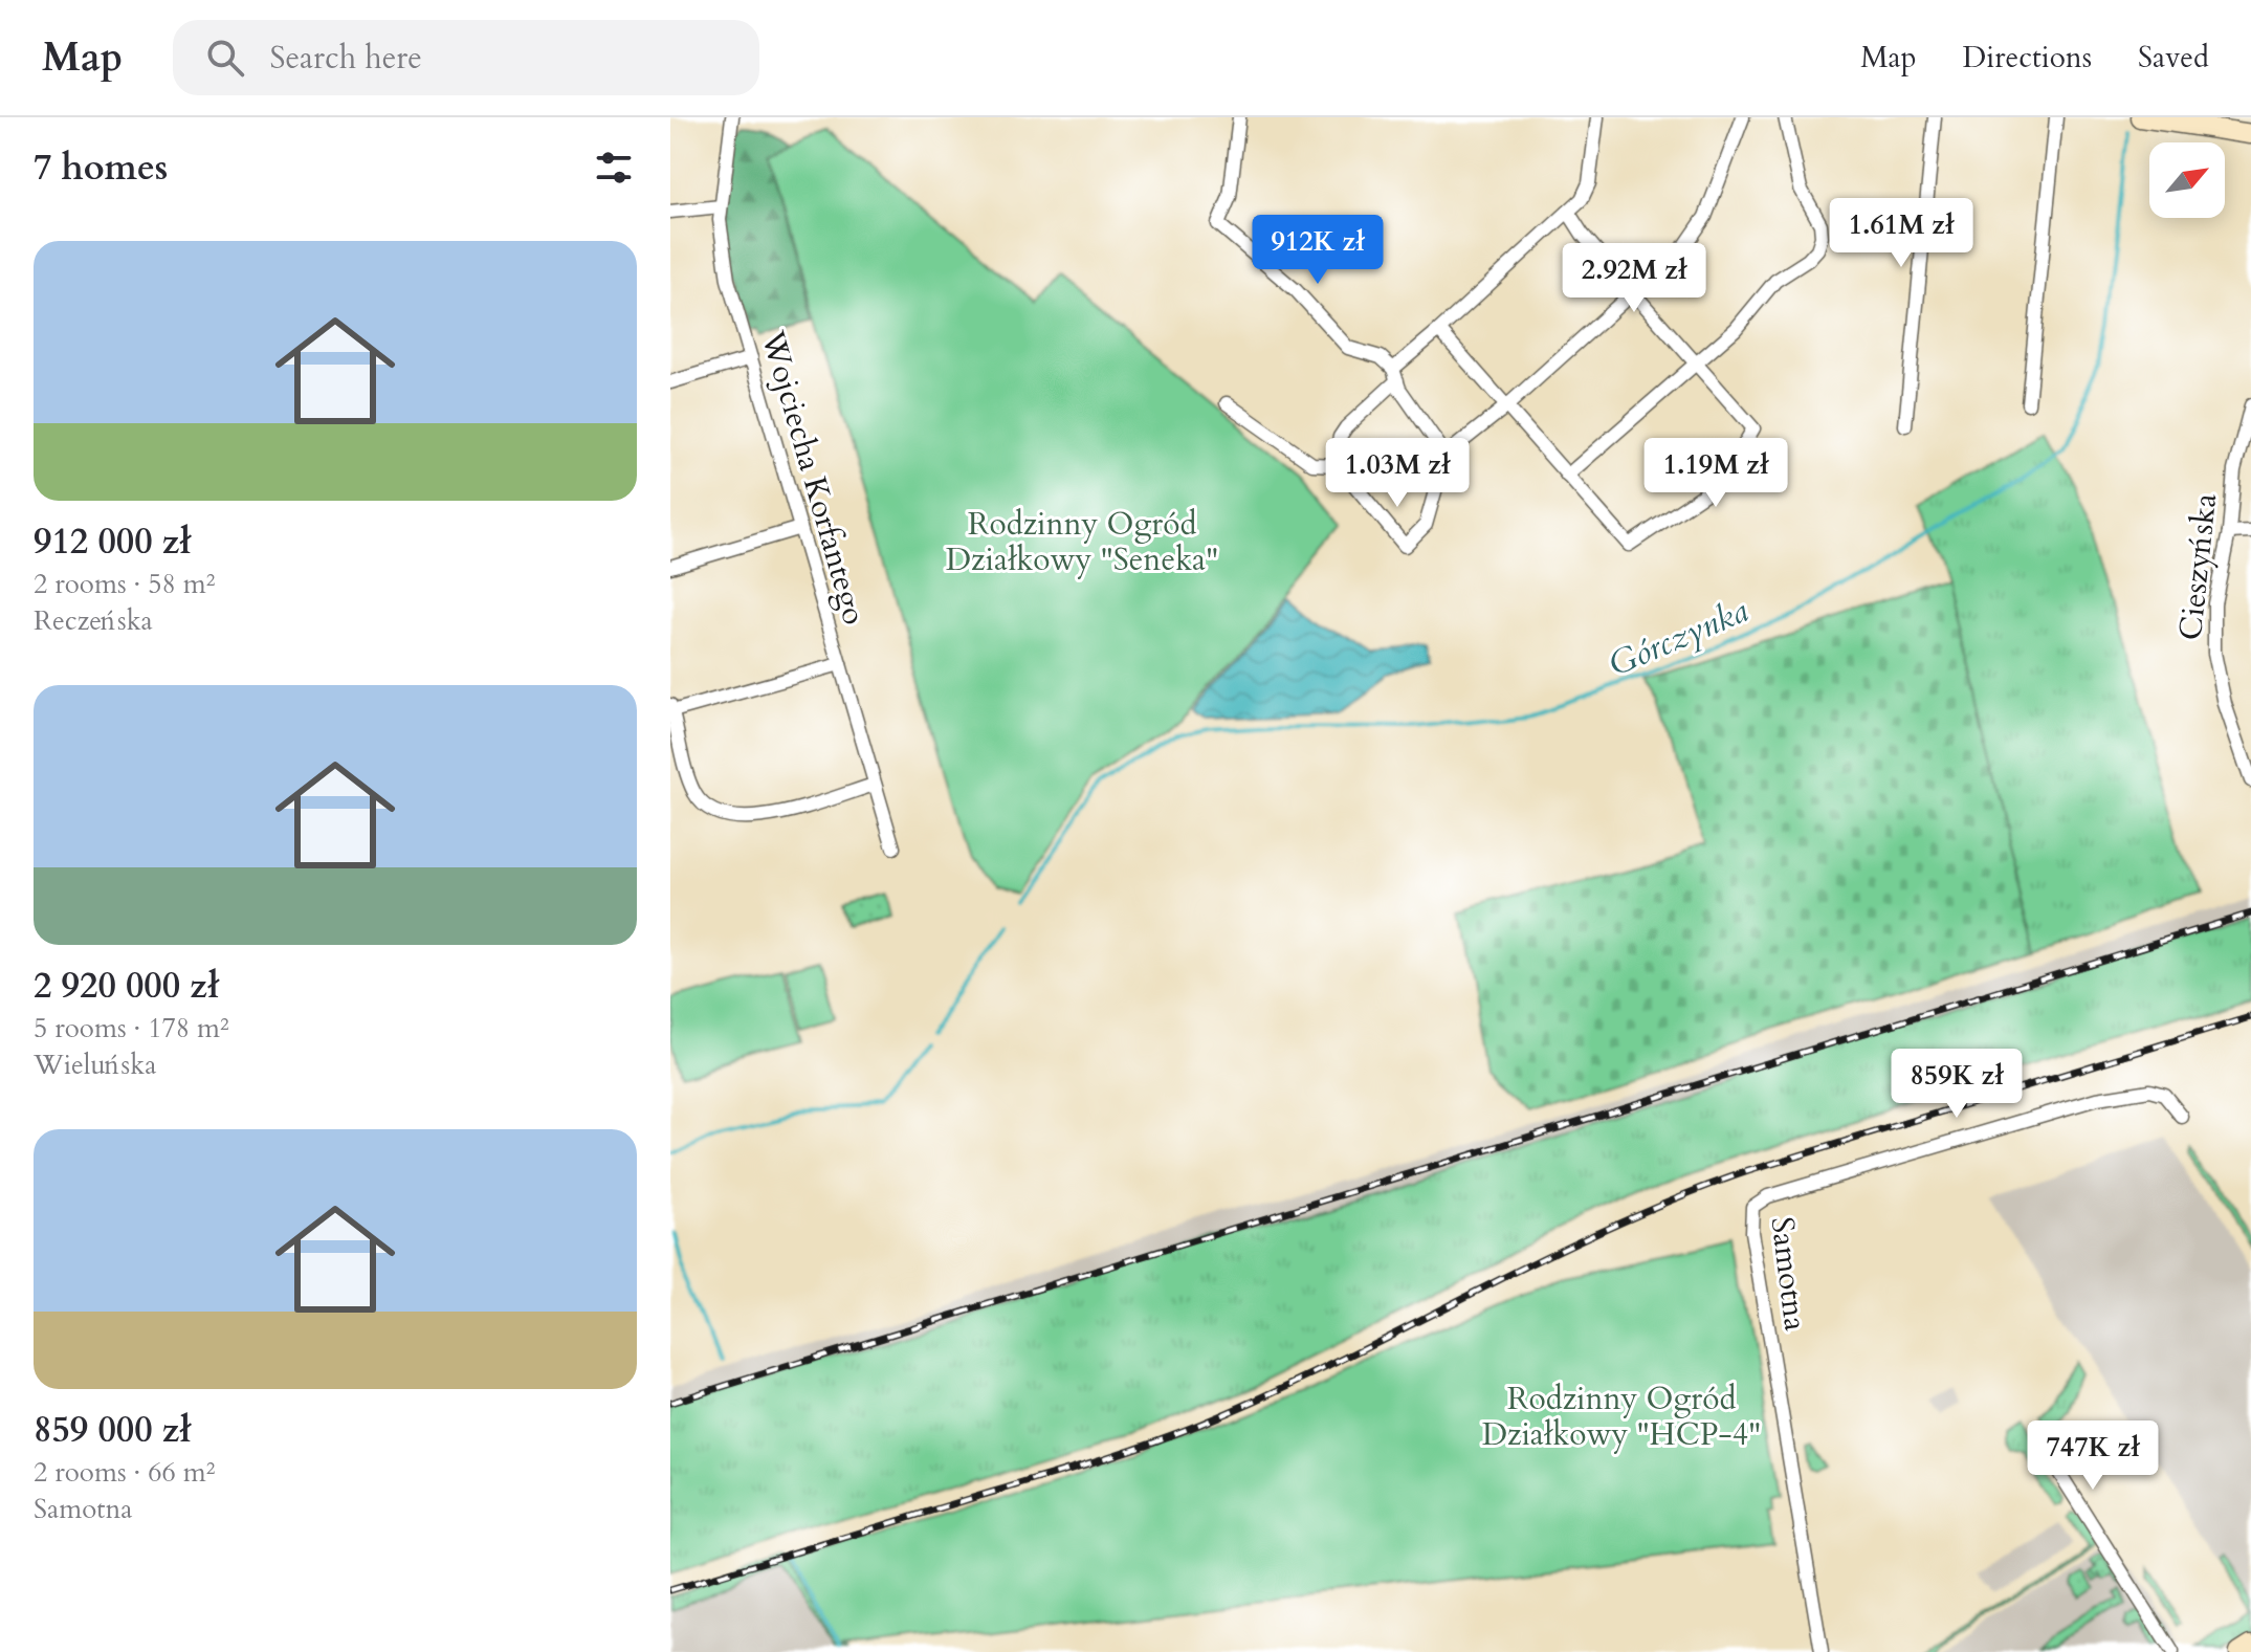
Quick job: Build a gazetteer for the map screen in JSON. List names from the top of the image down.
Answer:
{
  "streets": {
    "street": ["Wojciecha Korfantego", "Cieszyńska", "Samotna"]
  },
  "water": ["Górczynka"],
  "parks": ["Rodzinny Ogród Działkowy \"Seneka\"", "Rodzinny Ogród Działkowy \"HCP-4\""],
  "north": "top right",
  "page": {
    "header": "Map",
    "search": "Search here",
    "nav": ["Map", "Directions", "Saved"],
    "heading": "7 homes",
    "price": [
      "1.61M zł",
      "912K zł",
      "2.92M zł",
      "1.03M zł",
      "1.19M zł",
      "859K zł",
      "747K zł"
    ],
    "list": [
      {
        "name": "912 000 zł",
        "note": "2 rooms · 58 m² · Reczeńska"
      },
      {
        "name": "2 920 000 zł",
        "note": "5 rooms · 178 m² · Wieluńska"
      },
      {
        "name": "859 000 zł",
        "note": "2 rooms · 66 m² · Samotna"
      }
    ]
  }
}
